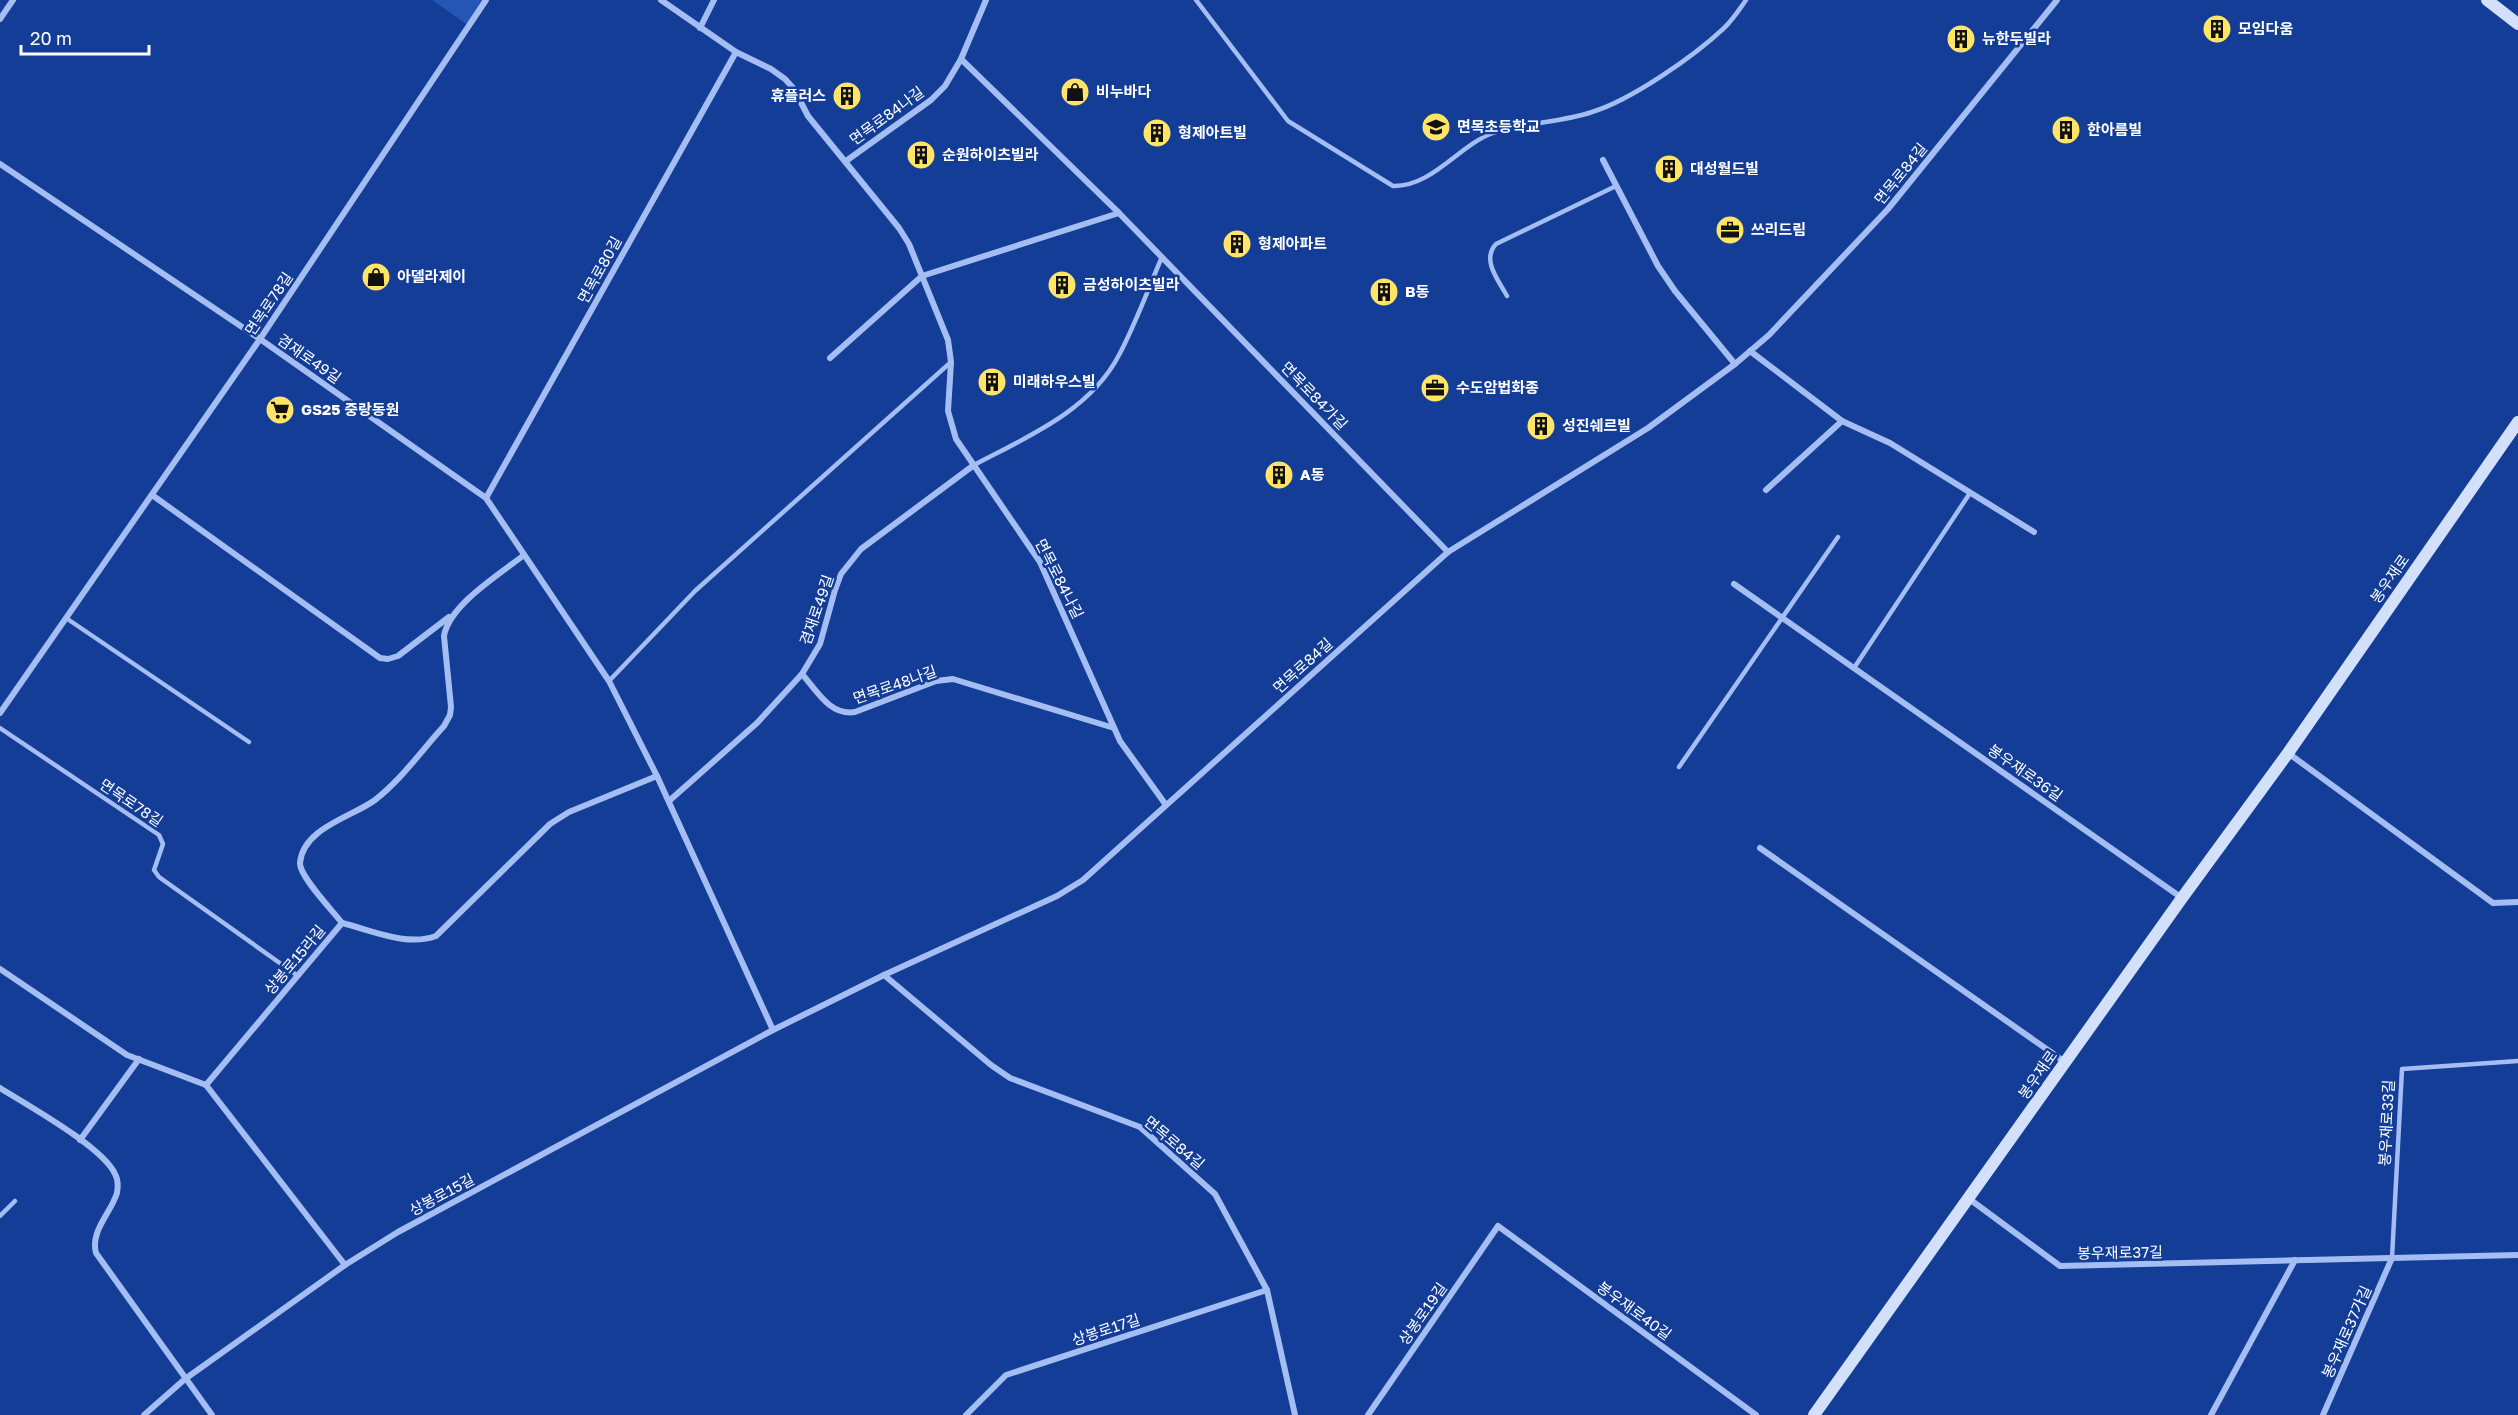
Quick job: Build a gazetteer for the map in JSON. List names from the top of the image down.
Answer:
{
  "streets": {
    "street": [
      "면목로84나길",
      "면목로84길",
      "면목로80길",
      "면목로78길",
      "겸재로49길",
      "면목로84가길",
      "봉우재로",
      "면목로48나길",
      "봉우재로36길",
      "상봉로15라길",
      "상봉로15길",
      "봉우재로37길",
      "봉우재로40길",
      "상봉로19길",
      "상봉로17길",
      "봉우재로37가길"
    ],
    "lane": ["봉우재로33길"]
  },
  "crossings": [
    ["면목로84나길", "면목로84길"],
    ["면목로84나길", "면목로80길"],
    ["면목로84나길", "겸재로49길"],
    ["면목로84나길", "면목로84가길"],
    ["면목로84나길", "면목로48나길"],
    ["면목로84길", "겸재로49길"],
    ["면목로84길", "면목로84가길"],
    ["면목로84길", "상봉로15길"],
    ["면목로84길", "상봉로17길"],
    ["면목로80길", "겸재로49길"],
    ["면목로78길", "겸재로49길"],
    ["면목로78길", "상봉로15라길"],
    ["겸재로49길", "면목로48나길"],
    ["겸재로49길", "상봉로15라길"],
    ["겸재로49길", "상봉로15길"],
    ["봉우재로", "봉우재로36길"],
    ["봉우재로", "봉우재로37길"],
    ["봉우재로33길", "봉우재로37길"],
    ["봉우재로33길", "봉우재로37가길"],
    ["봉우재로37길", "봉우재로37가길"],
    ["봉우재로40길", "상봉로19길"]
  ],
  "places": {
    "building": [
      "모임다움",
      "뉴한두빌라",
      "휴플러스",
      "한아름빌",
      "형제아트빌",
      "순원하이츠빌라",
      "대성월드빌",
      "형제아파트",
      "금성하이츠빌라",
      "B동",
      "미래하우스빌",
      "성진쉐르빌",
      "A동"
    ],
    "shop": ["비누바다", "아델라제이"],
    "school or university": ["면목초등학교"],
    "office": ["쓰리드림", "수도암법화종"],
    "supermarket": ["GS25 중랑동원"]
  },
  "scale_bar": "20 m"
}
